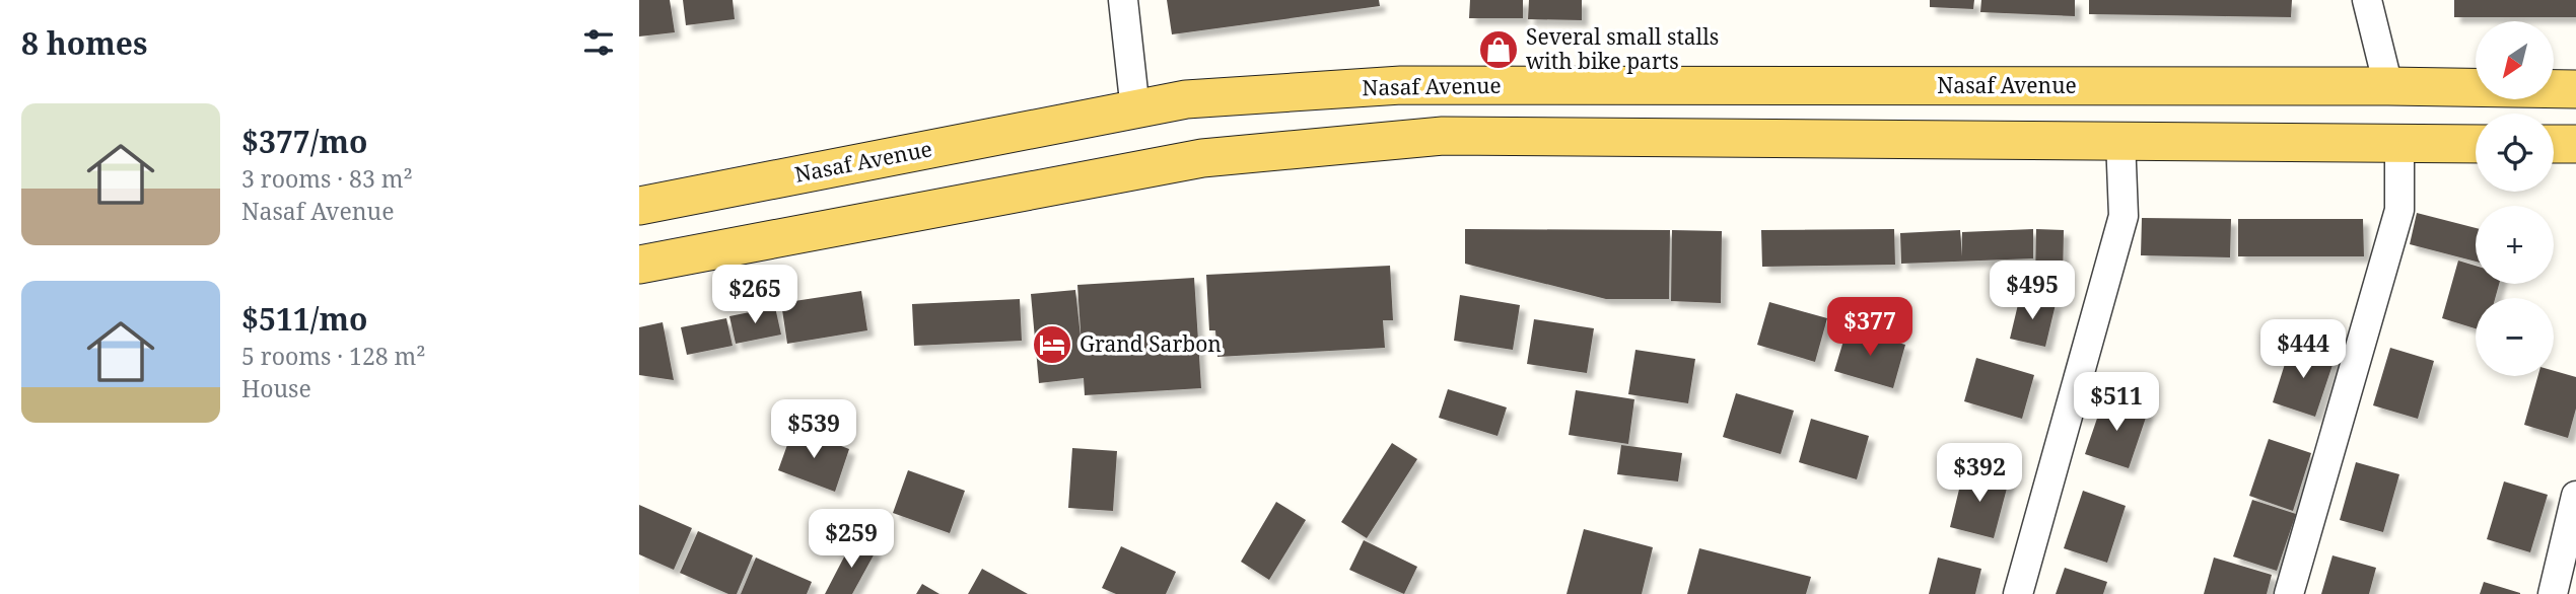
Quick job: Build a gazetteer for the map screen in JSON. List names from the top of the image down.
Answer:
{
  "streets": {
    "main road": ["Nasaf Avenue"]
  },
  "places": {
    "shop": ["Several small stalls with bike parts"],
    "hotel": ["Grand Sarbon"]
  },
  "north": "bottom left",
  "page": {
    "heading": "8 homes",
    "map_buttons": ["+", "−"],
    "list": [
      {
        "name": "$377/mo",
        "note": "3 rooms · 83 m² · Nasaf Avenue"
      },
      {
        "name": "$511/mo",
        "note": "5 rooms · 128 m² · House"
      }
    ],
    "price": [
      "$495",
      "$265",
      "$377",
      "$444",
      "$511",
      "$539",
      "$392",
      "$259"
    ]
  }
}
